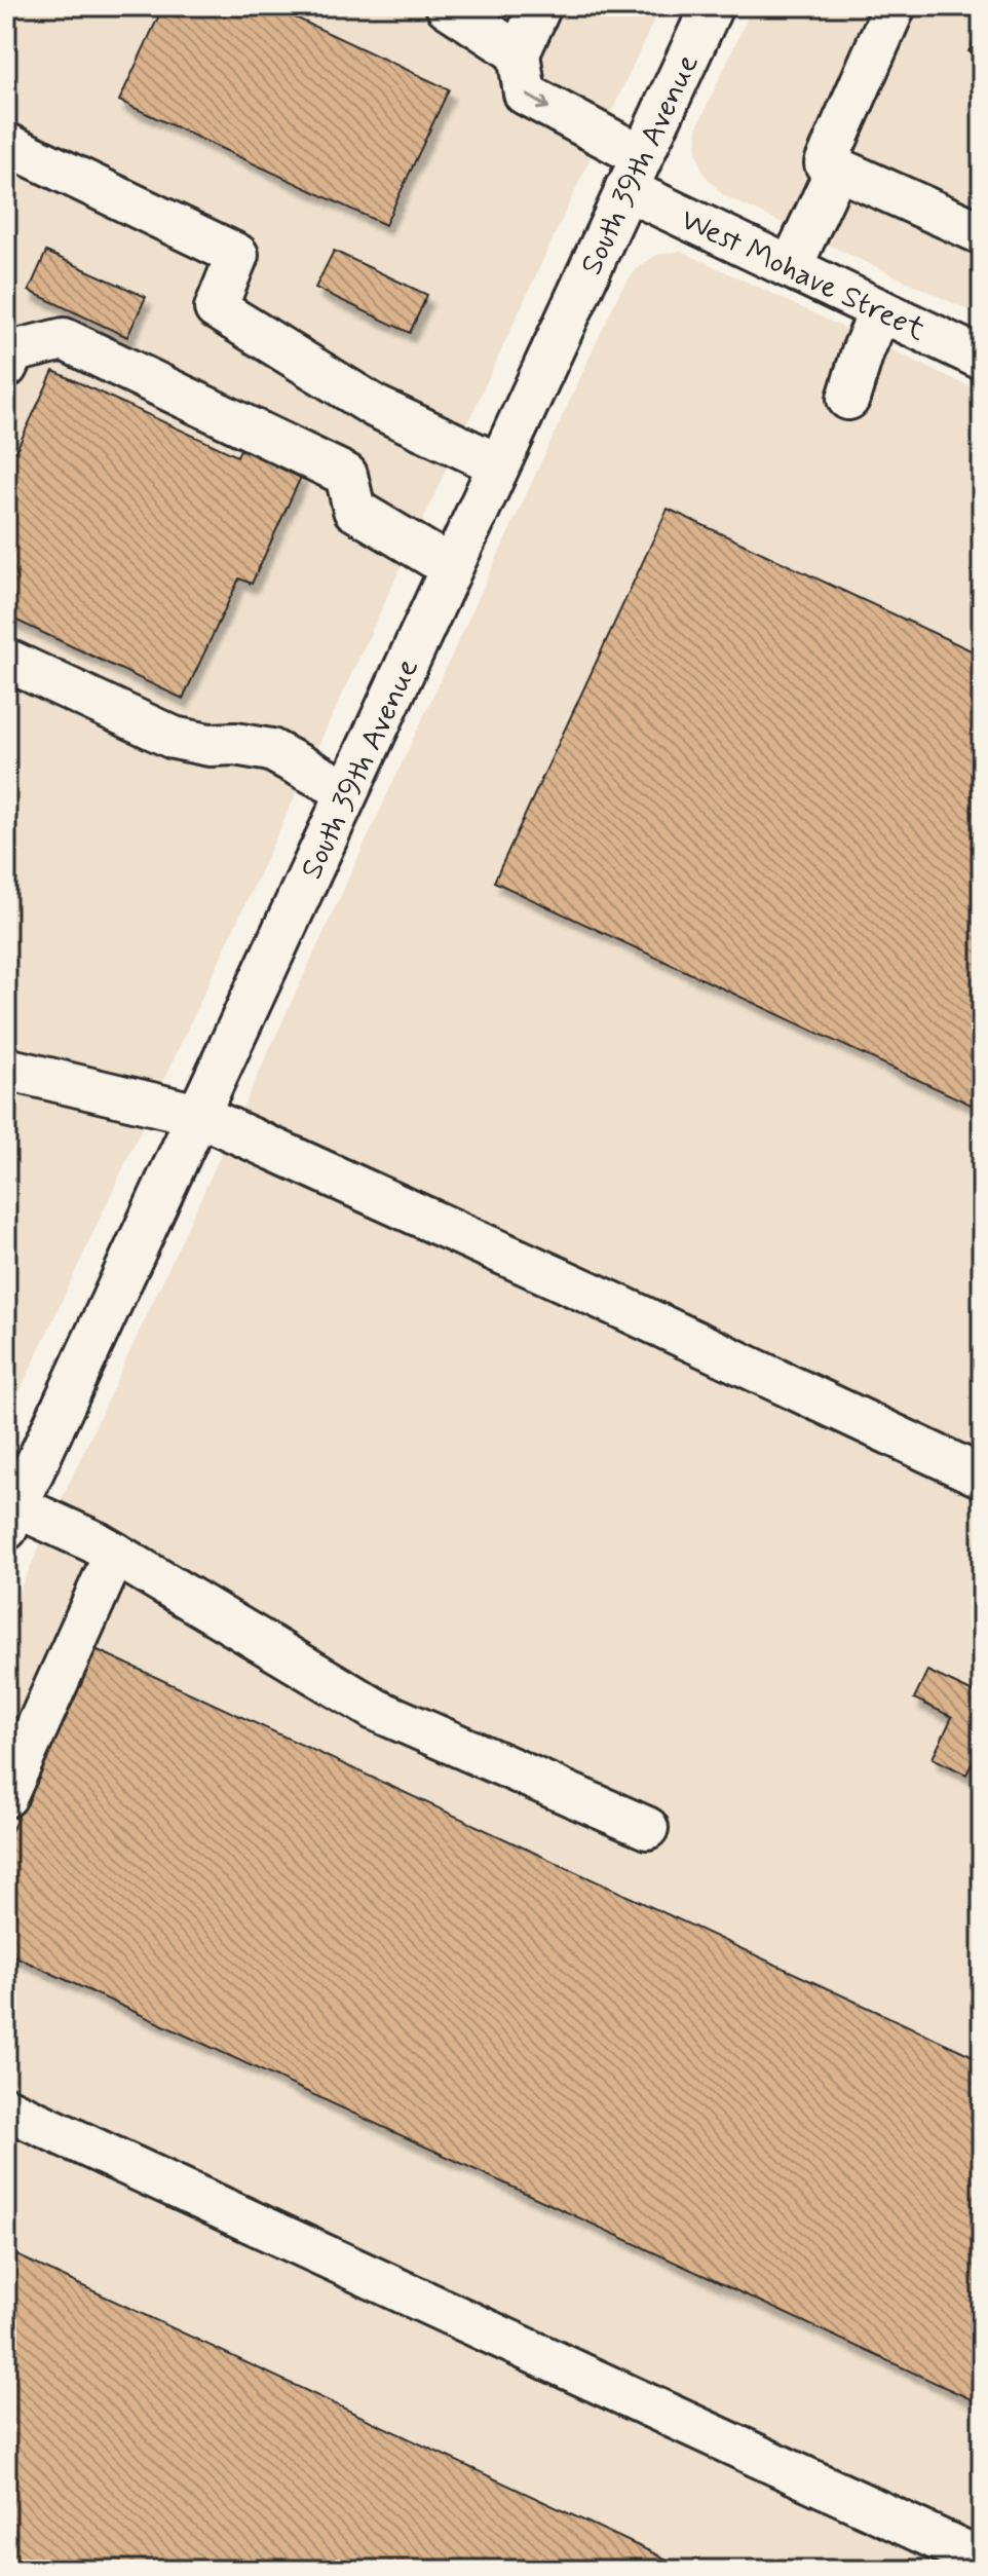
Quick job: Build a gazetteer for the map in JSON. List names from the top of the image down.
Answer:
{
  "streets": {
    "street": ["South 39th Avenue", "West Mohave Street"]
  },
  "crossings": [
    ["South 39th Avenue", "West Mohave Street"]
  ]
}
